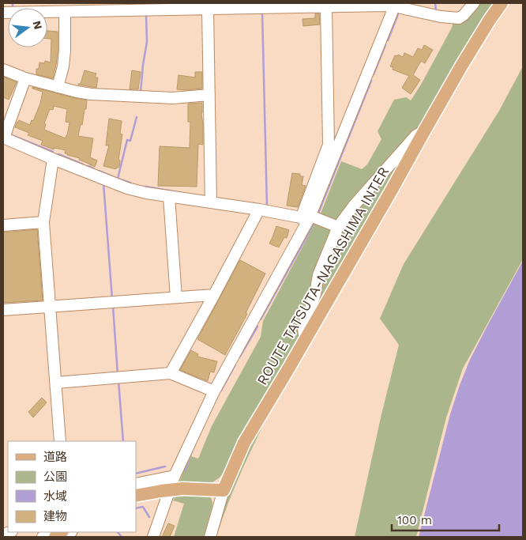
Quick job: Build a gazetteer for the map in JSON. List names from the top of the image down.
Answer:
{
  "streets": {
    "main road": ["ROUTE TATSUTA-NAGASHIMA INTER"]
  },
  "legend": [
    "道路",
    "公園",
    "水域",
    "建物"
  ],
  "scale_bar": "100 m",
  "north": "right"
}
